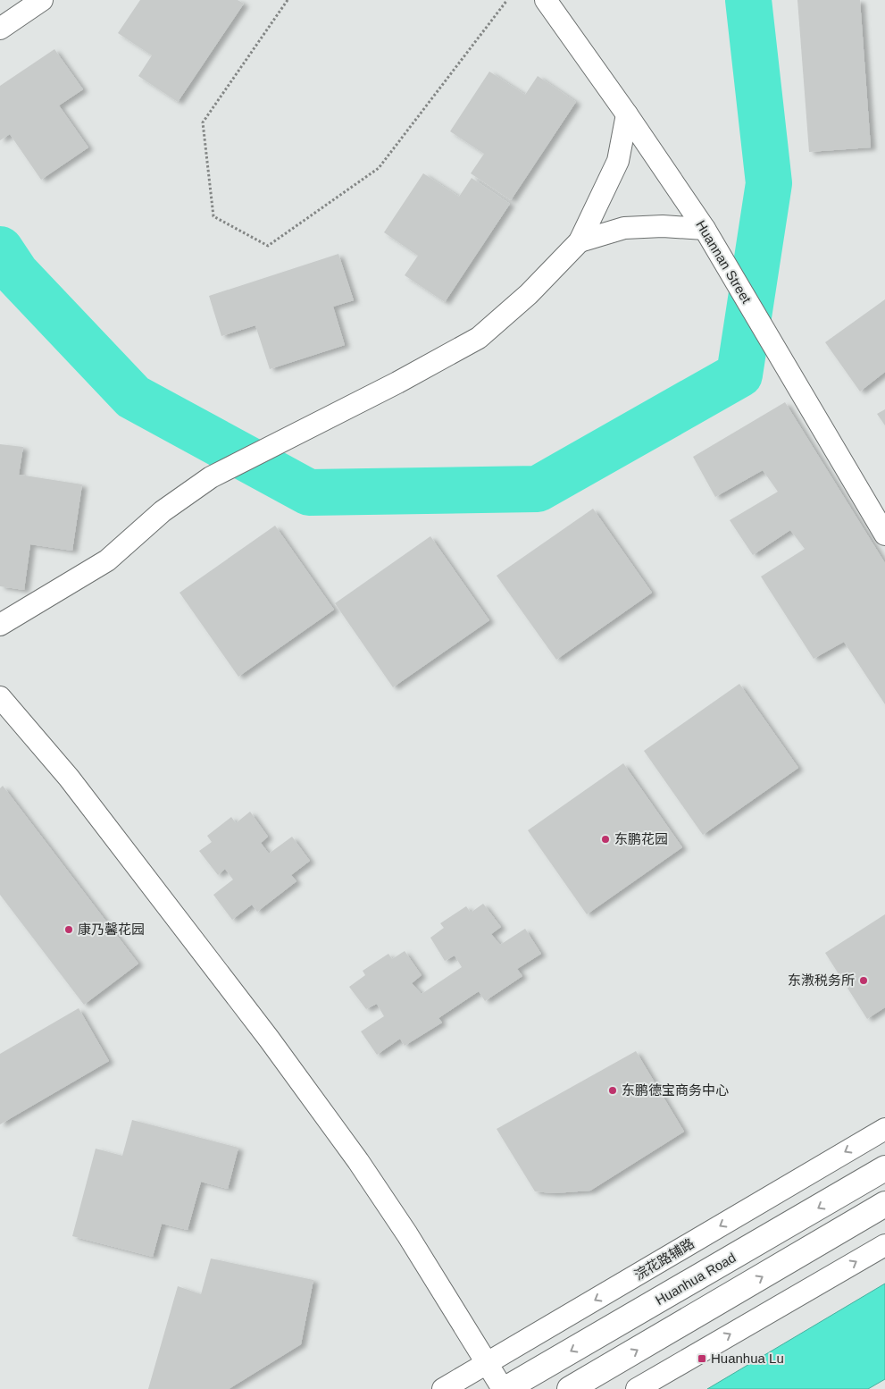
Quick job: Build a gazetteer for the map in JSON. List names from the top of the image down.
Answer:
{
  "streets": {
    "main road": ["Huanhua Road"],
    "street": ["Huannan Street", "浣花路辅路"]
  },
  "places": {
    "other": [
      "东鹏花园",
      "康乃馨花园",
      "东漖税务所",
      "东鹏德宝商务中心"
    ],
    "transit": ["Huanhua Lu"]
  }
}
